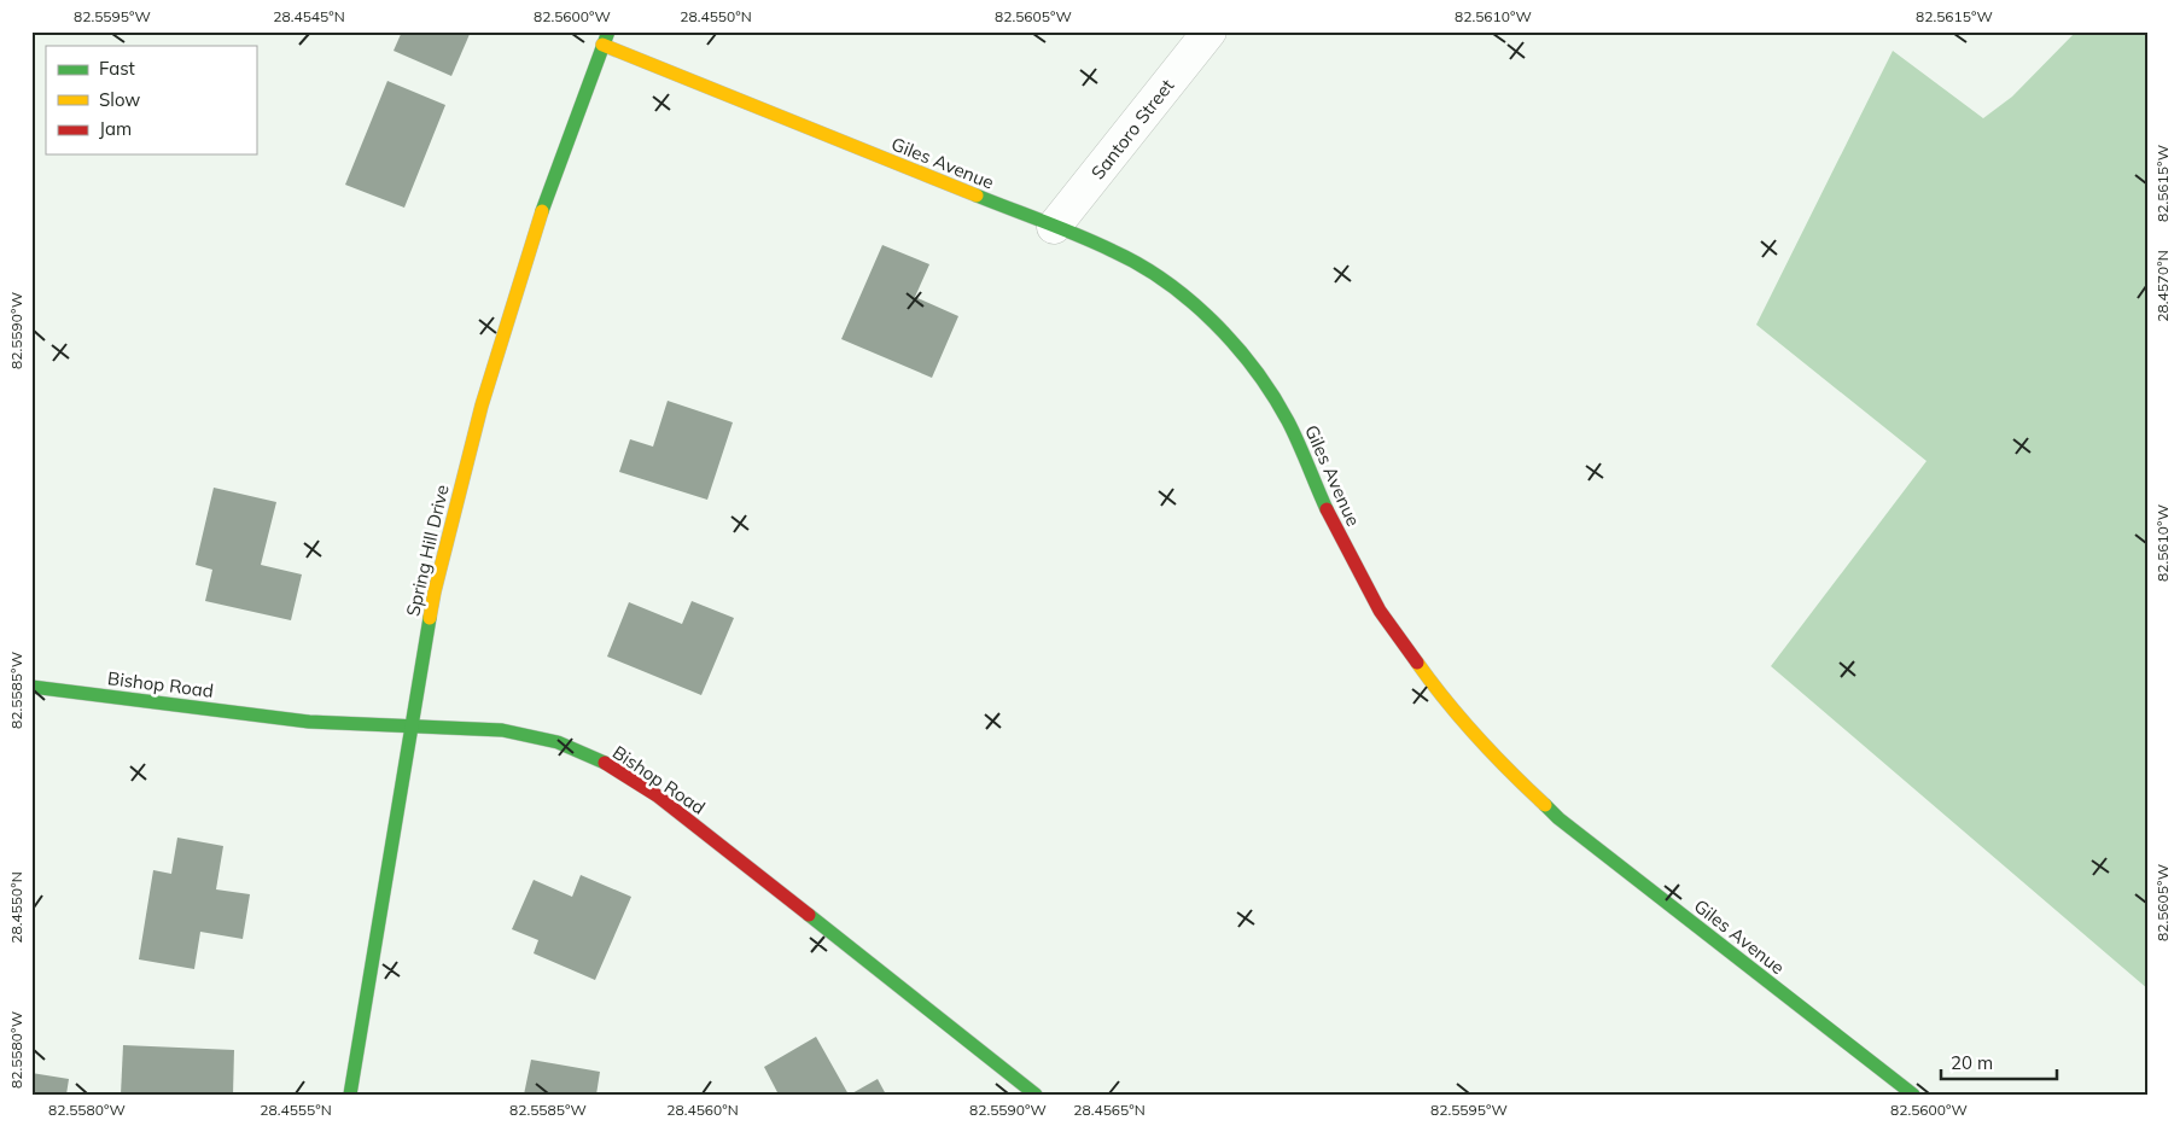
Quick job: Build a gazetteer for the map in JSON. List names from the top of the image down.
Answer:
{
  "streets": {
    "street": [
      "Santoro Street",
      "Giles Avenue",
      "Spring Hill Drive",
      "Bishop Road"
    ]
  },
  "crossings": [
    ["Santoro Street", "Giles Avenue"],
    ["Giles Avenue", "Spring Hill Drive"],
    ["Spring Hill Drive", "Bishop Road"]
  ],
  "legend": ["Fast", "Slow", "Jam"],
  "scale_bar": "20 m",
  "coordinates": [
    "82.5595°W",
    "28.4545°N",
    "82.5600°W",
    "28.4550°N",
    "82.5605°W",
    "82.5610°W",
    "82.5615°W",
    "28.4570°N",
    "82.5590°W",
    "82.5585°W",
    "82.5580°W",
    "28.4555°N",
    "28.4560°N",
    "28.4565°N"
  ]
}
